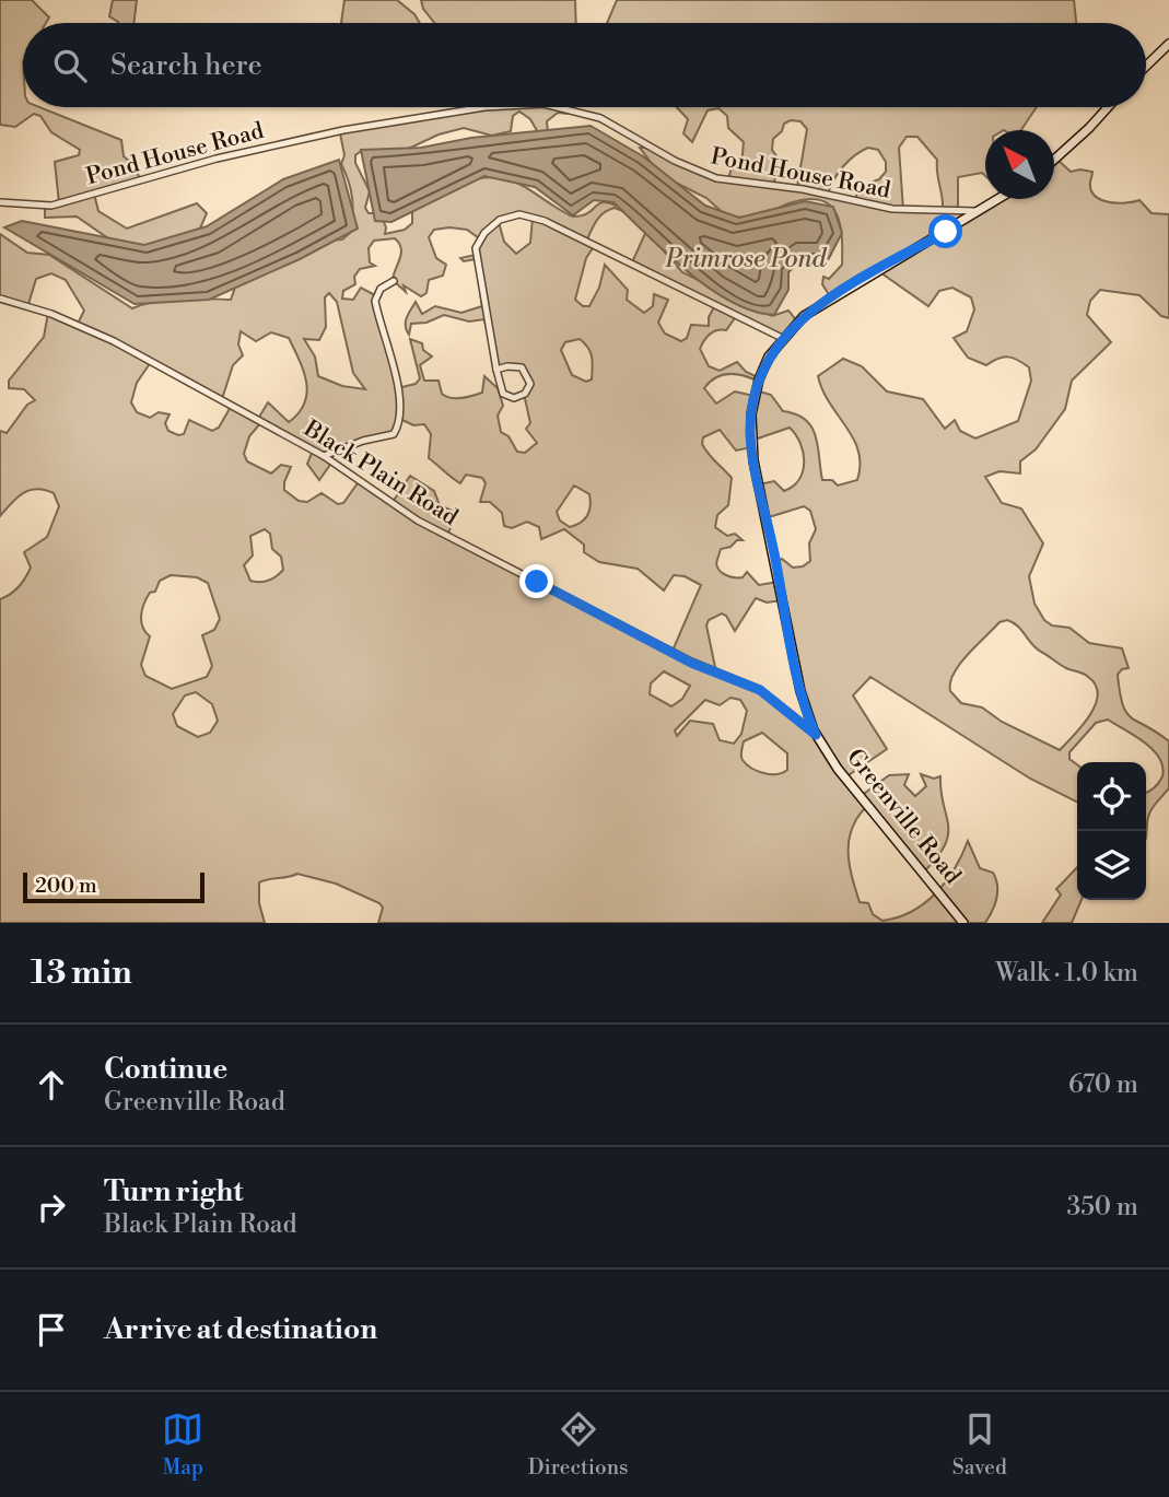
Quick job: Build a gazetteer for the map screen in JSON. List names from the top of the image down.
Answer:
{
  "streets": {
    "main road": ["Greenville Road"],
    "street": ["Pond House Road", "Black Plain Road"]
  },
  "crossings": [
    ["Pond House Road", "Greenville Road"],
    ["Black Plain Road", "Greenville Road"]
  ],
  "water": ["Primrose Pond"],
  "scale_bar": "200 m",
  "north": "top left",
  "page": {
    "search": "Search here",
    "scale": "200 m",
    "heading": ["13 min", "Walk · 1.0 km"],
    "list": [
      ["Continue", "Greenville Road", "670 m"],
      ["Turn right", "Black Plain Road", "350 m"],
      "Arrive at destination"
    ],
    "nav": ["Map", "Directions", "Saved"]
  }
}
